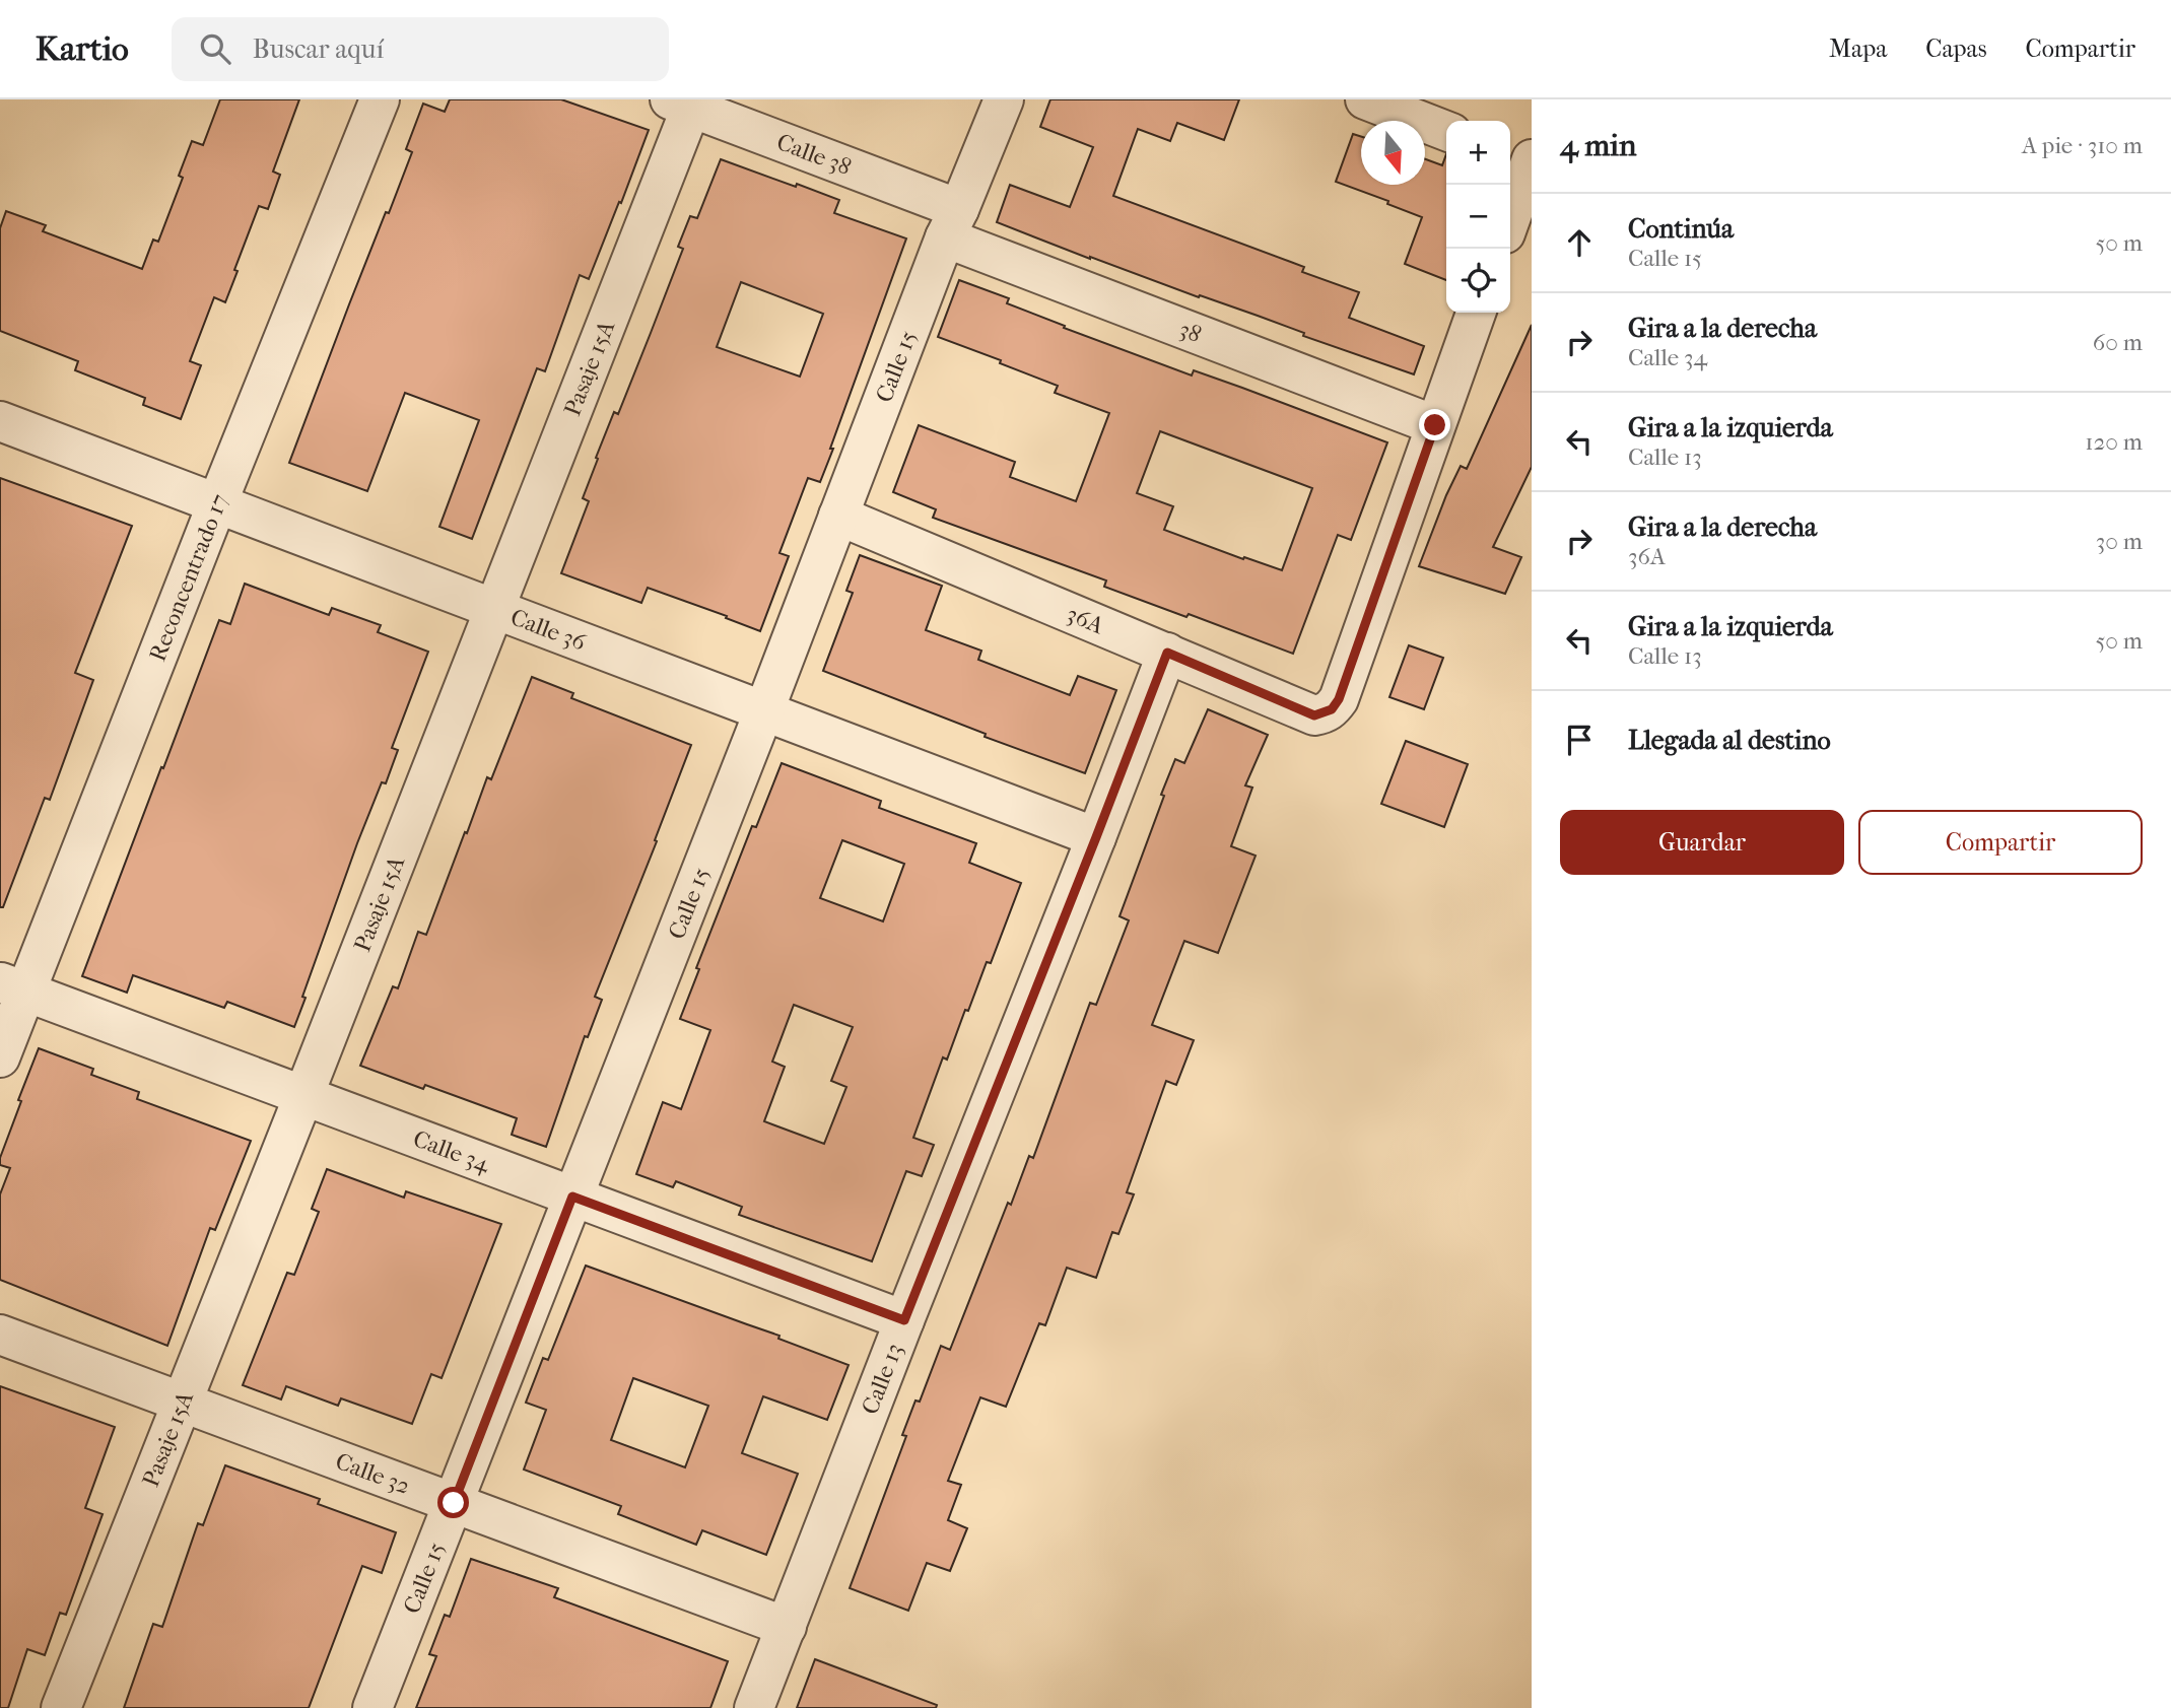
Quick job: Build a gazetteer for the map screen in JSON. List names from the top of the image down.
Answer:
{
  "streets": {
    "street": [
      "Calle 38",
      "38",
      "Calle 15",
      "Pasaje 15A",
      "Reconcentrado 17",
      "36A",
      "Calle 36",
      "Calle 34",
      "Calle 13",
      "Calle 32"
    ]
  },
  "crossings": [
    ["Calle 38", "38"],
    ["Calle 38", "Calle 15"],
    ["Calle 38", "Pasaje 15A"],
    ["38", "Calle 15"],
    ["38", "36A"],
    ["Calle 15", "36A"],
    ["Calle 15", "Calle 36"],
    ["Calle 15", "Calle 34"],
    ["Calle 15", "Calle 32"],
    ["Pasaje 15A", "Calle 36"],
    ["Pasaje 15A", "Calle 34"],
    ["Pasaje 15A", "Calle 32"],
    ["Reconcentrado 17", "Calle 36"],
    ["Reconcentrado 17", "Calle 34"],
    ["36A", "Calle 13"],
    ["Calle 36", "Calle 13"],
    ["Calle 34", "Calle 13"],
    ["Calle 13", "Calle 32"]
  ],
  "north": "bottom",
  "page": {
    "header": "Kartio",
    "search": "Buscar aquí",
    "nav": ["Mapa", "Capas", "Compartir"],
    "heading": ["4 min", "A pie · 310 m"],
    "map_buttons": ["+", "−"],
    "list": [
      ["Continúa", "Calle 15", "50 m"],
      ["Gira a la derecha", "Calle 34", "60 m"],
      ["Gira a la izquierda", "Calle 13", "120 m"],
      ["Gira a la derecha", "36A", "30 m"],
      ["Gira a la izquierda", "Calle 13", "50 m"],
      "Llegada al destino"
    ],
    "buttons": ["Guardar", "Compartir"]
  }
}
